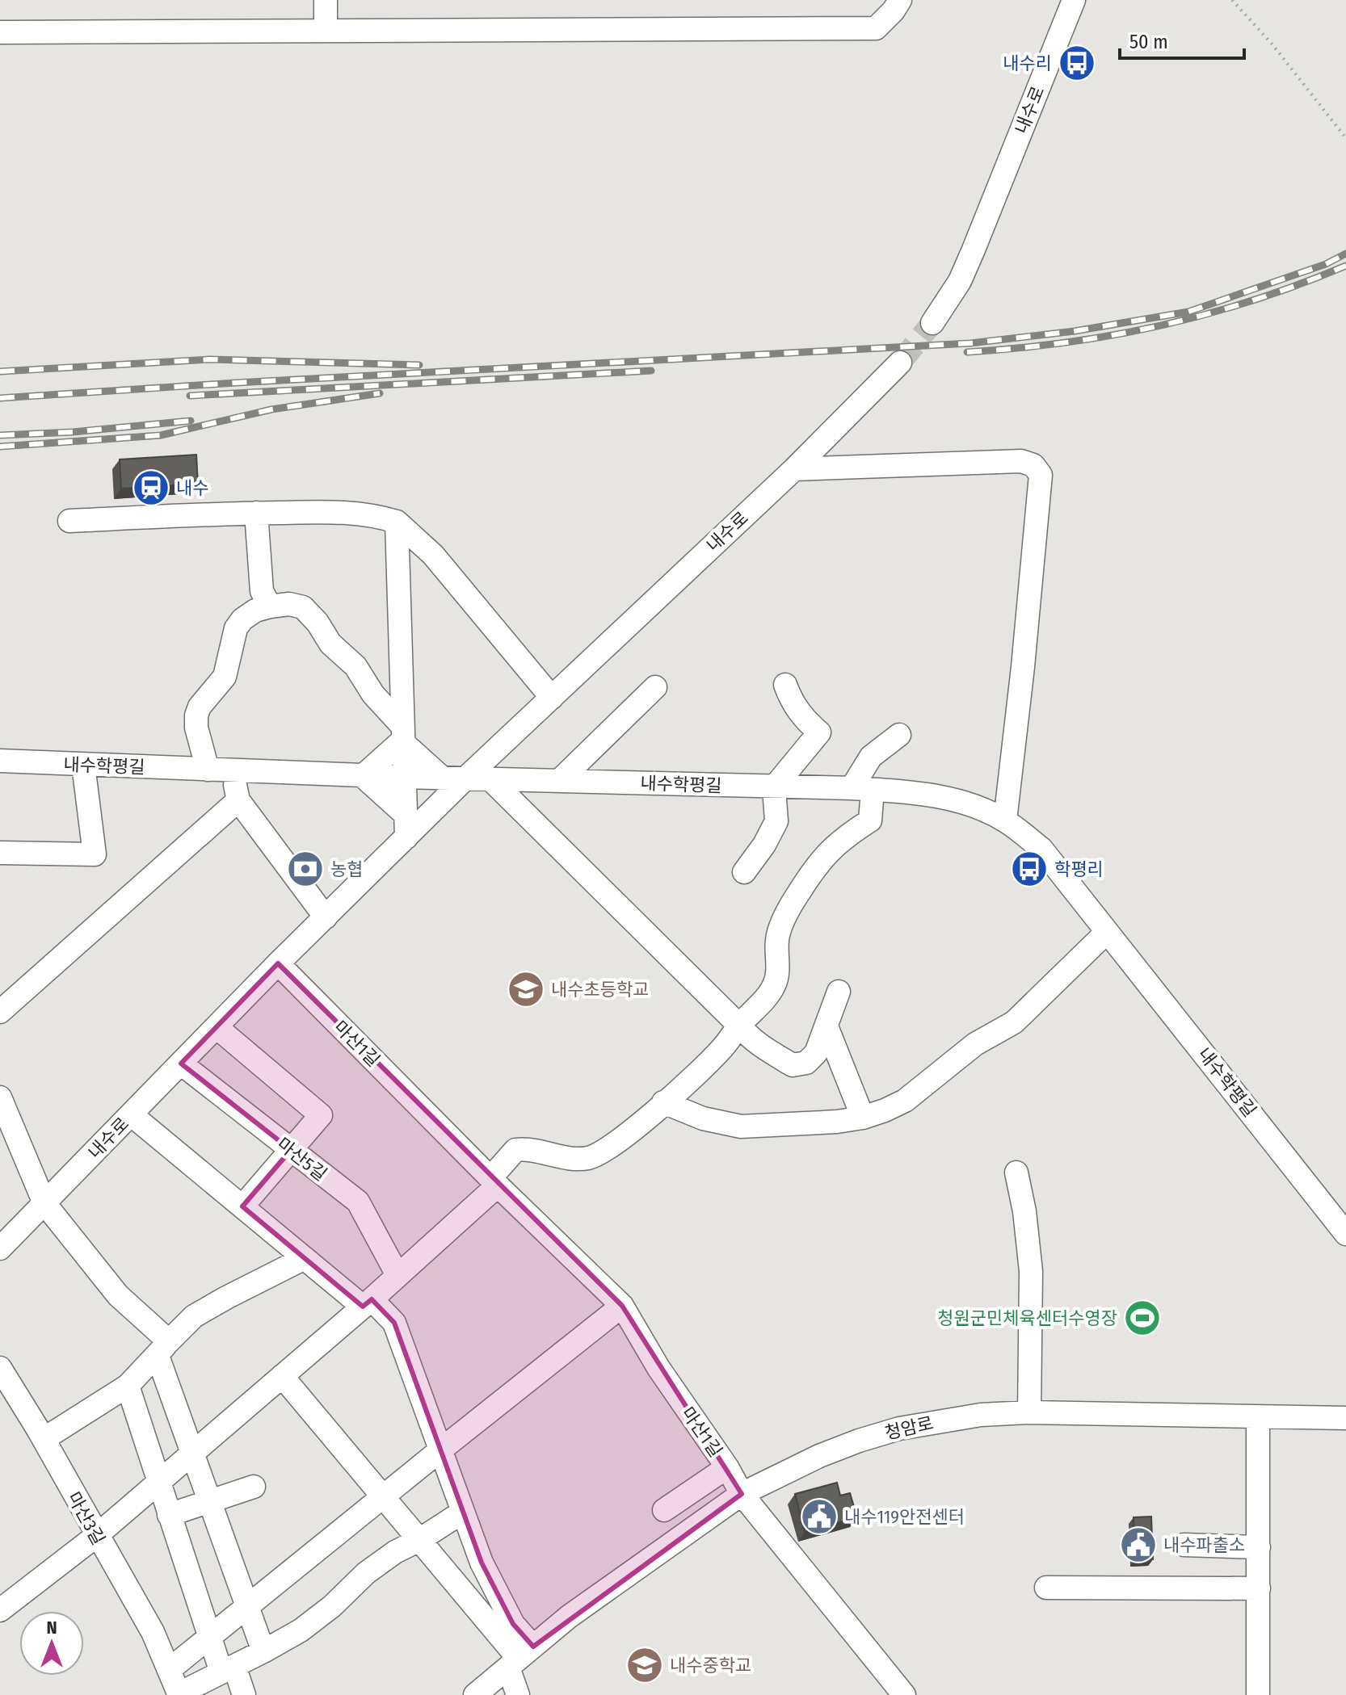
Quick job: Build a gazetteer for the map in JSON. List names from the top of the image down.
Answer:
{
  "streets": {
    "street": [
      "내수로",
      "내수학평길",
      "마산1길",
      "마산5길",
      "청암로",
      "마산3길"
    ]
  },
  "crossings": [
    ["내수로", "내수학평길"],
    ["내수로", "마산1길"],
    ["내수로", "마산5길"],
    ["마산1길", "청암로"]
  ],
  "places": {
    "bus stop": ["내수리", "학평리"],
    "station": ["내수"],
    "bank": ["농협"],
    "school or university": ["내수초등학교", "내수중학교"],
    "sports": ["청원군민체육센터수영장"],
    "public building": ["내수119안전센터", "내수파출소"]
  },
  "scale_bar": "50 m",
  "north": "top"
}
